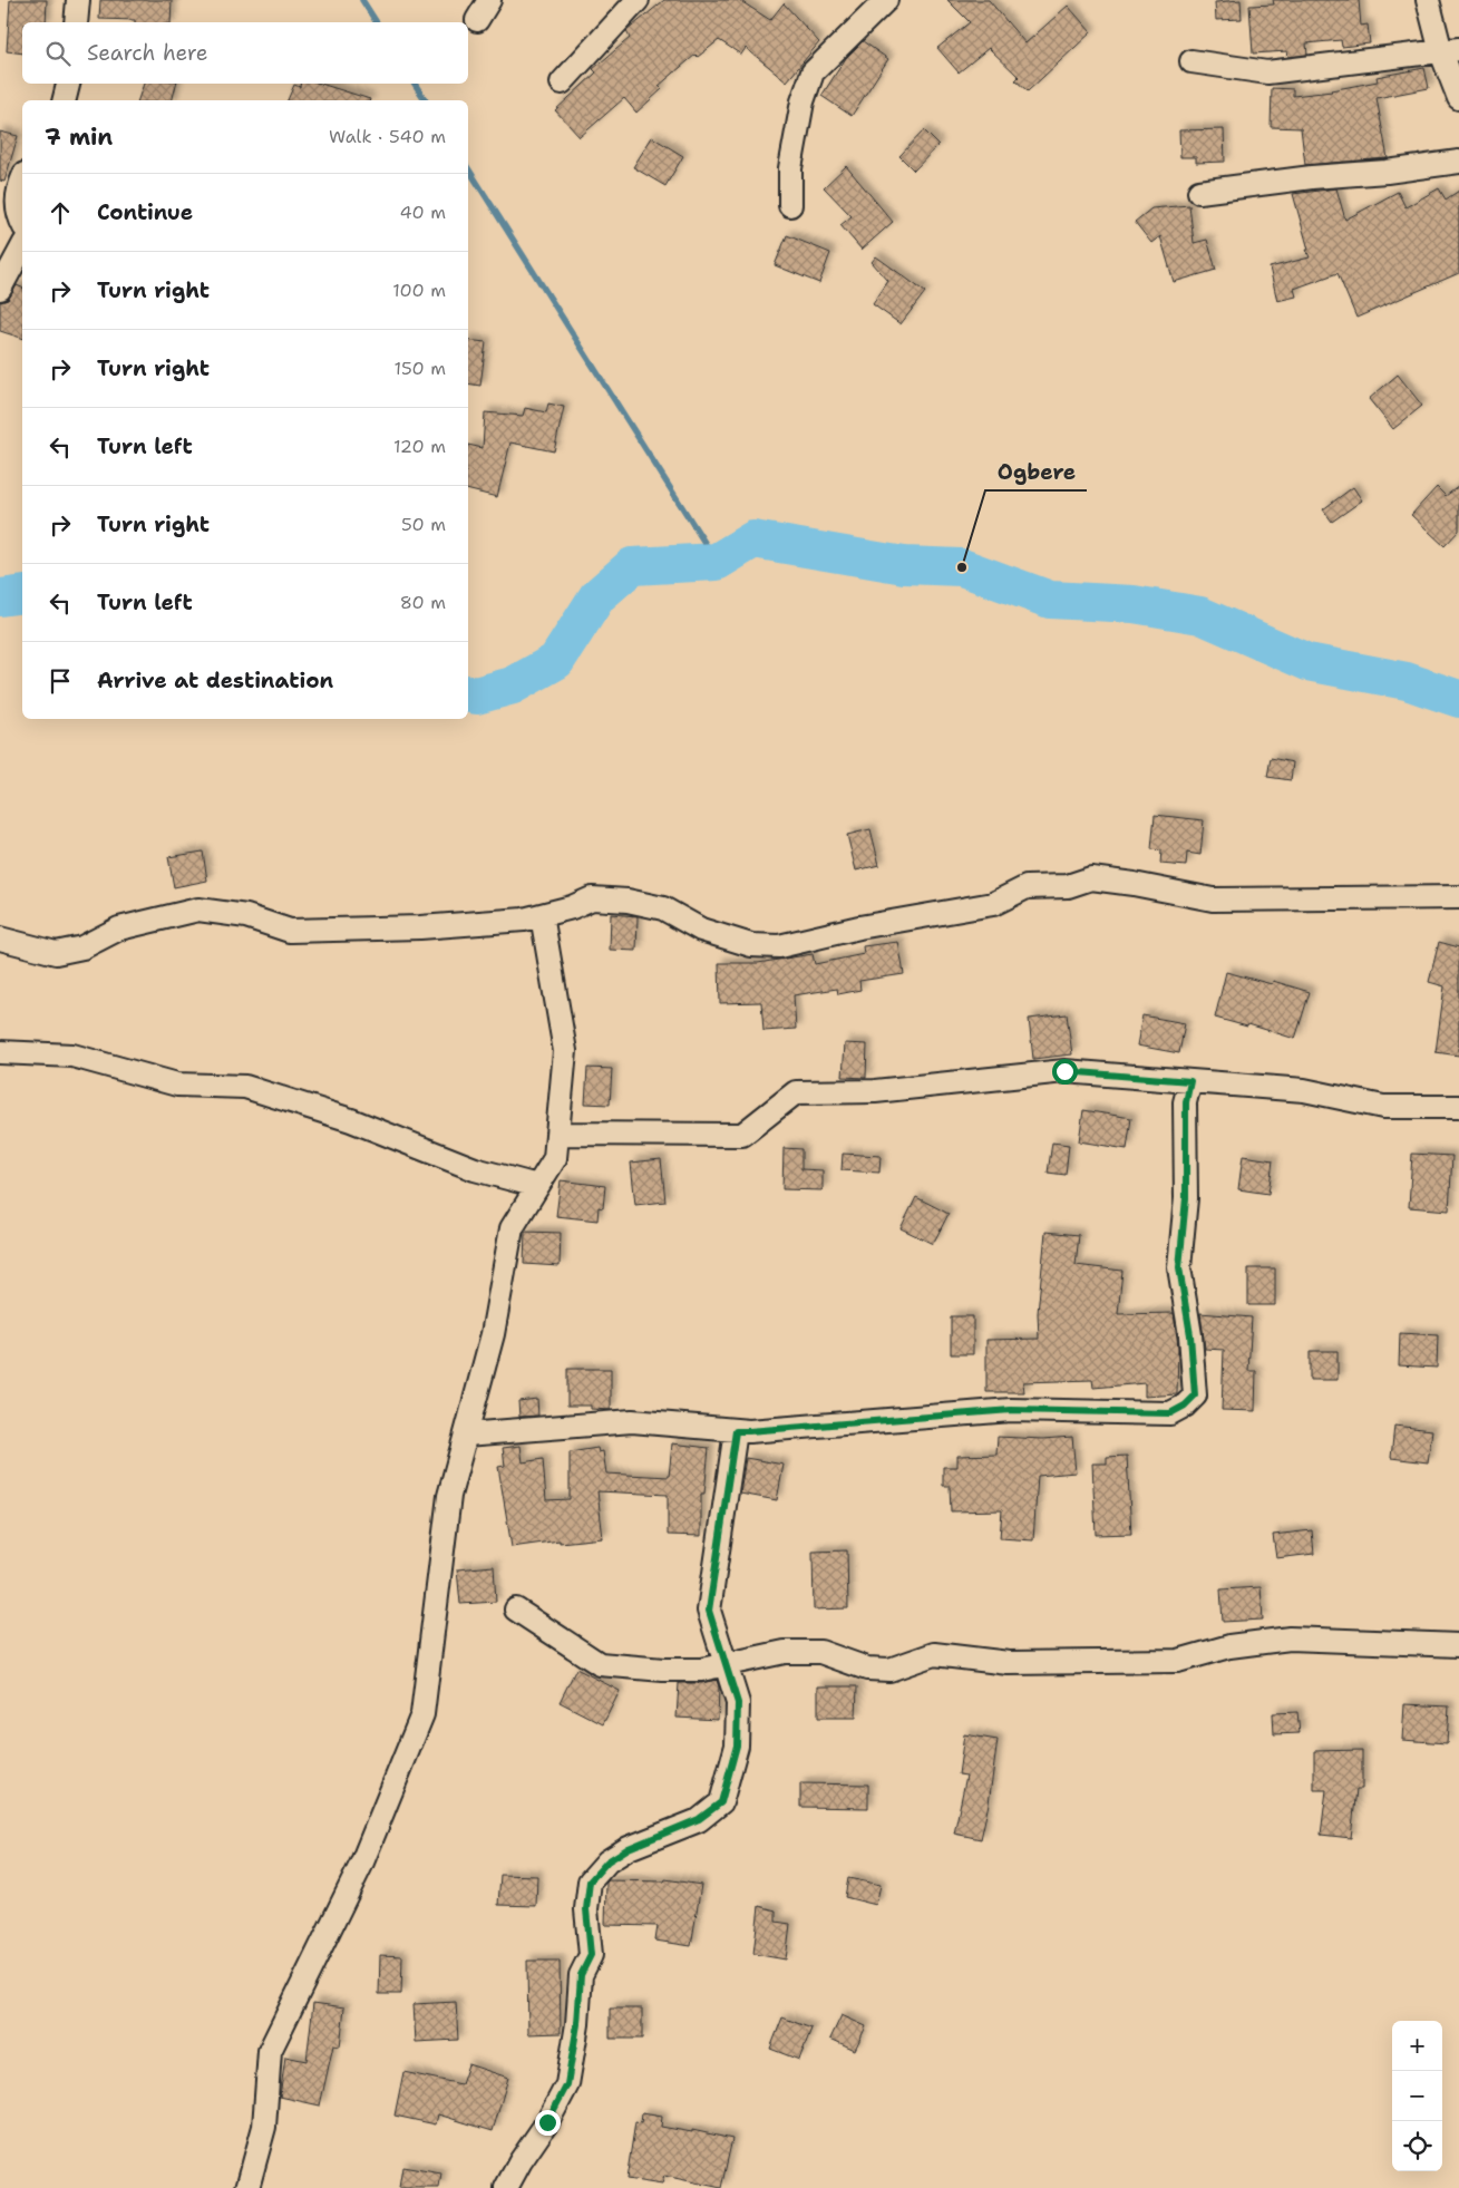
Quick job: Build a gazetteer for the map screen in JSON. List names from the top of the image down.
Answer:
{
  "places": ["Ogbere"],
  "page": {
    "search": "Search here",
    "heading": ["7 min", "Walk · 540 m"],
    "list": [
      ["Continue", "40 m"],
      ["Turn right", "100 m"],
      ["Turn right", "150 m"],
      ["Turn left", "120 m"],
      ["Turn right", "50 m"],
      ["Turn left", "80 m"],
      "Arrive at destination"
    ],
    "map_buttons": ["+", "−"]
  }
}
